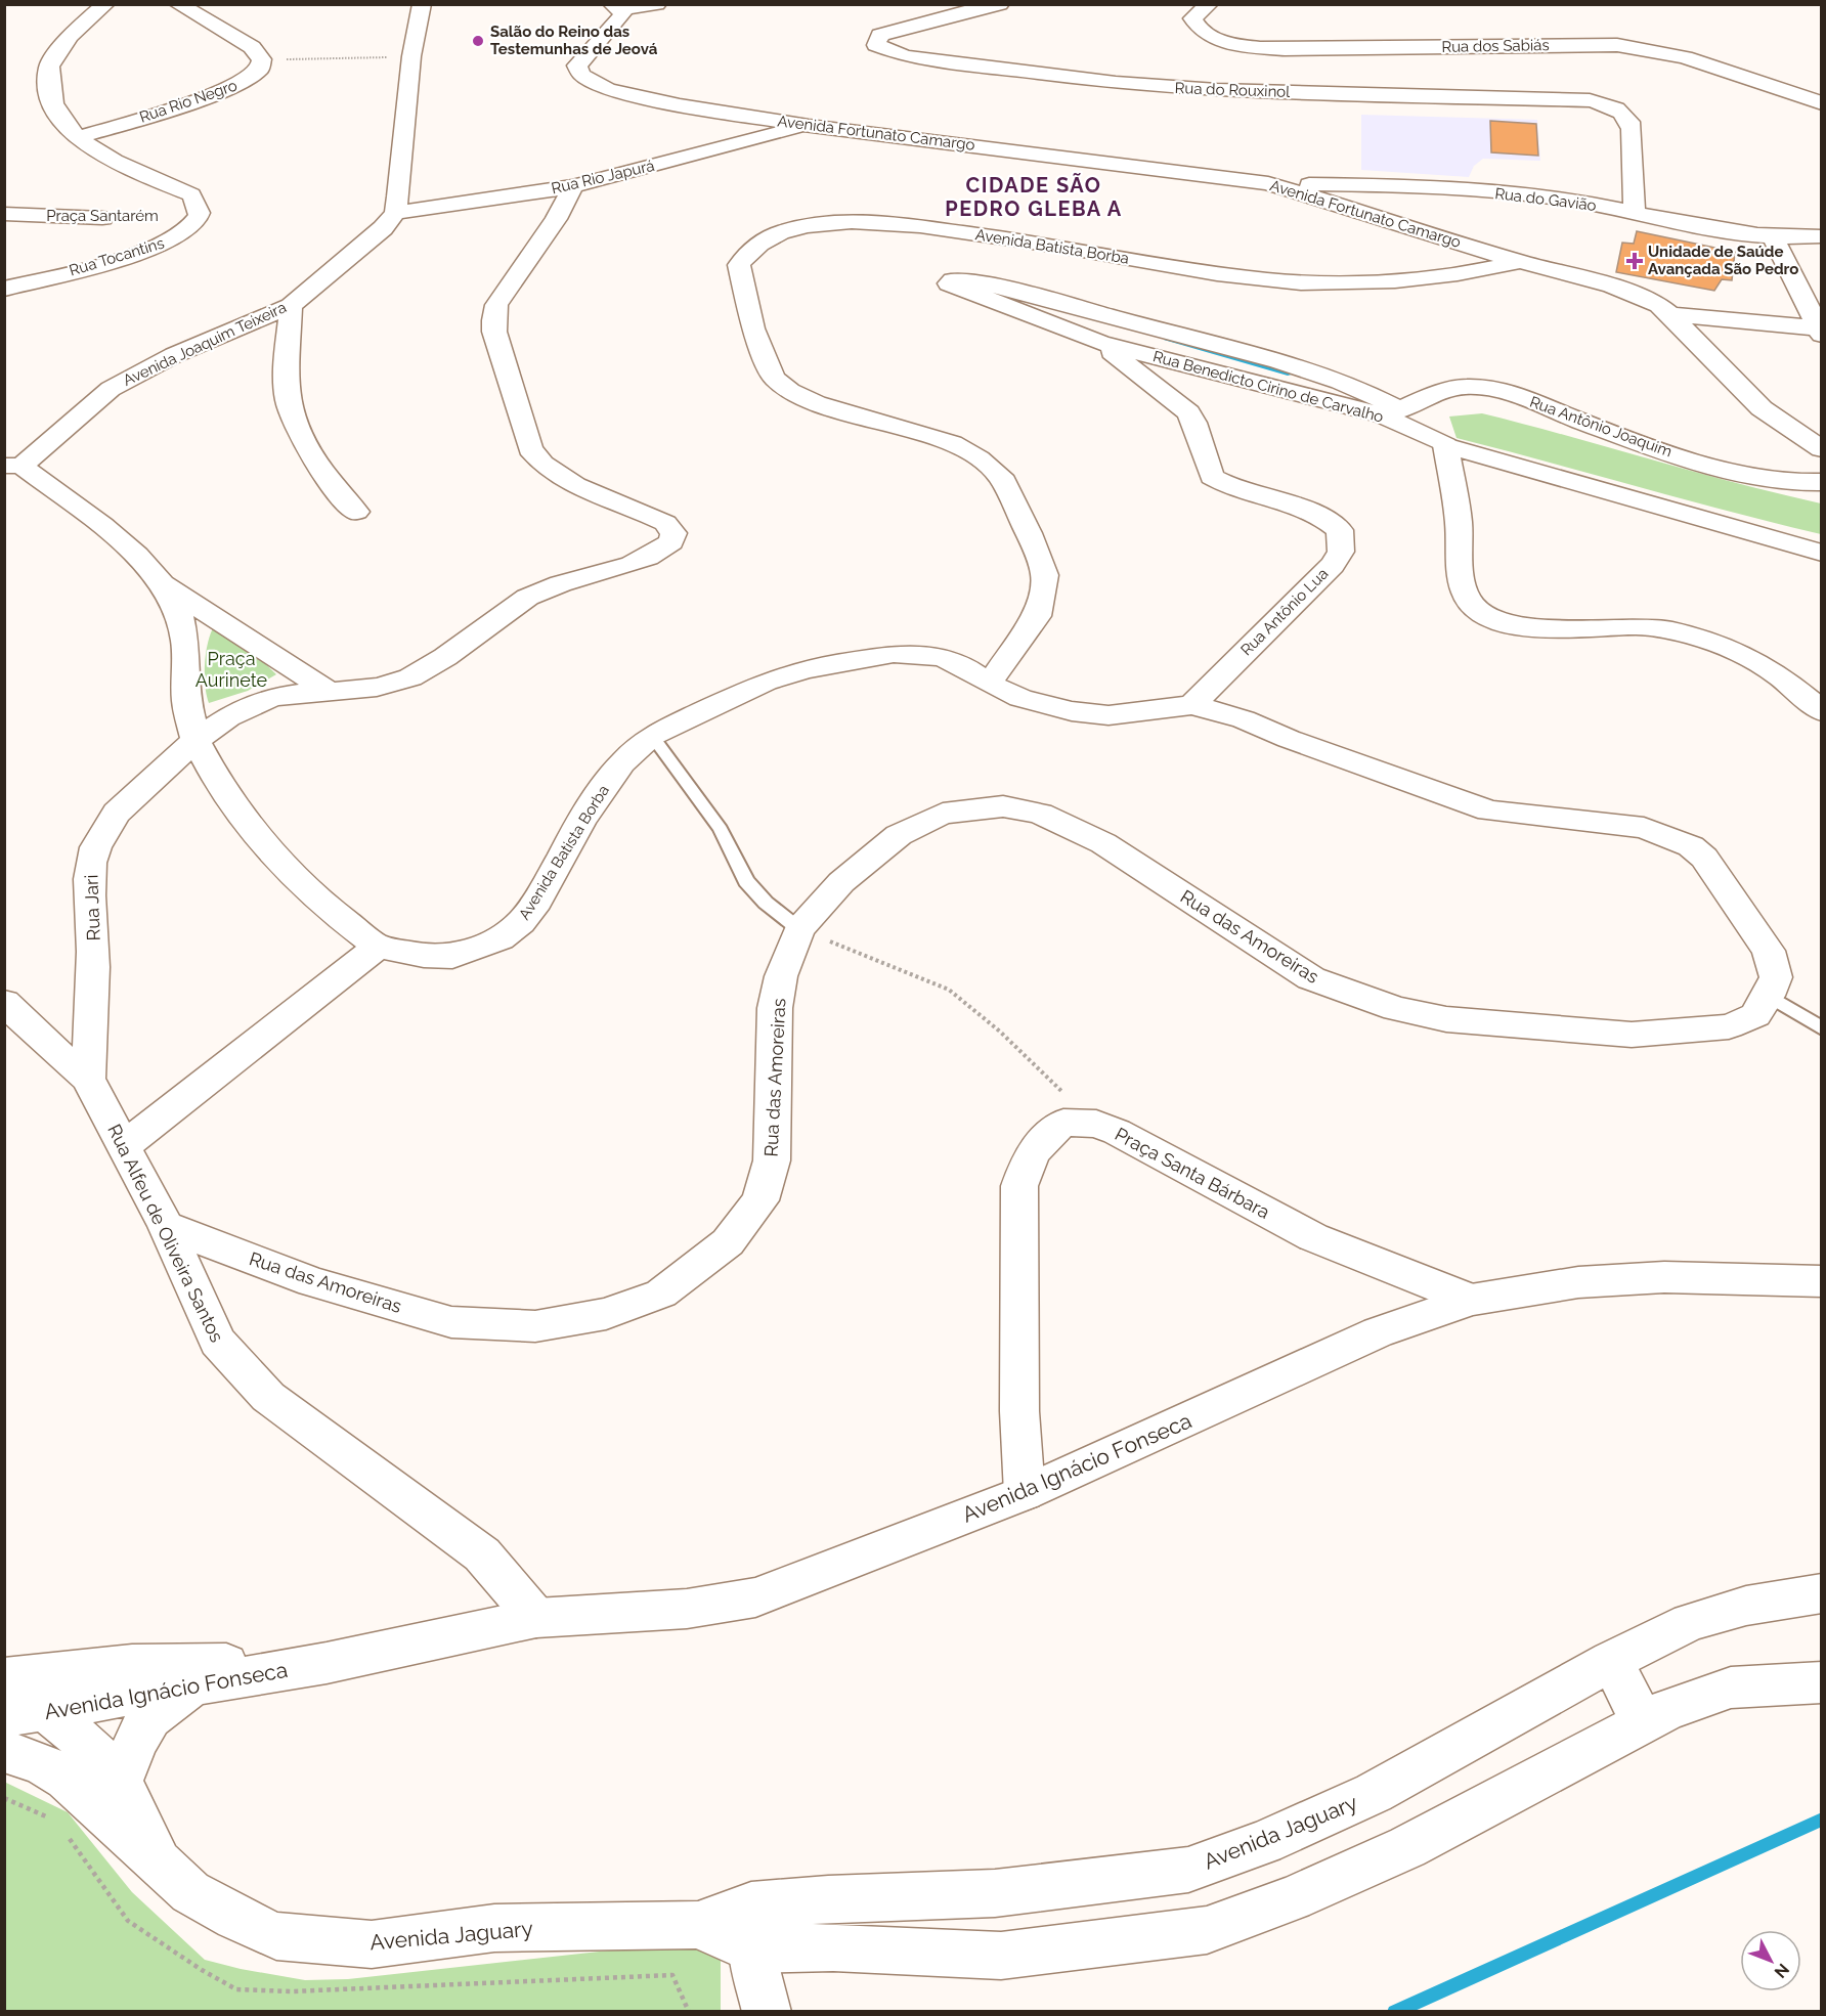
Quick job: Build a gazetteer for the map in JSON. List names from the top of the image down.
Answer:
{
  "streets": {
    "street": [
      "Rua dos Sabiás",
      "Rua do Rouxinol",
      "Rua Rio Negro",
      "Avenida Fortunato Camargo",
      "Rua Rio Japurá",
      "Rua do Gavião",
      "Praça Santarém",
      "Avenida Batista Borba",
      "Rua Tocantins",
      "Avenida Joaquim Teixeira",
      "Rua Benedicto Cirino de Carvalho",
      "Rua Antônio Joaquim",
      "Rua Antônio Lua",
      "Rua Jari",
      "Rua das Amoreiras",
      "Praça Santa Bárbara",
      "Rua Alfeu de Oliveira Santos",
      "Avenida Ignácio Fonseca",
      "Avenida Jaguary"
    ]
  },
  "crossings": [
    ["Rua do Rouxinol", "Rua do Gavião"],
    ["Avenida Fortunato Camargo", "Rua Rio Japurá"],
    ["Avenida Fortunato Camargo", "Rua do Gavião"],
    ["Avenida Fortunato Camargo", "Avenida Batista Borba"],
    ["Rua Rio Japurá", "Avenida Joaquim Teixeira"],
    ["Rua Rio Japurá", "Rua Jari"],
    ["Praça Santarém", "Rua Tocantins"],
    ["Avenida Batista Borba", "Rua Jari"],
    ["Rua Benedicto Cirino de Carvalho", "Rua Antônio Joaquim"],
    ["Rua Benedicto Cirino de Carvalho", "Rua Antônio Lua"],
    ["Rua Jari", "Rua Alfeu de Oliveira Santos"],
    ["Rua das Amoreiras", "Rua Alfeu de Oliveira Santos"],
    ["Praça Santa Bárbara", "Avenida Ignácio Fonseca"],
    ["Rua Alfeu de Oliveira Santos", "Avenida Ignácio Fonseca"]
  ],
  "districts": ["CIDADE SÃO PEDRO GLEBA A"],
  "parks": ["Praça Aurinete"],
  "places": {
    "other": ["Salão do Reino das Testemunhas de Jeová"],
    "health": ["Unidade de Saúde Avançada São Pedro"]
  },
  "north": "bottom right"
}
